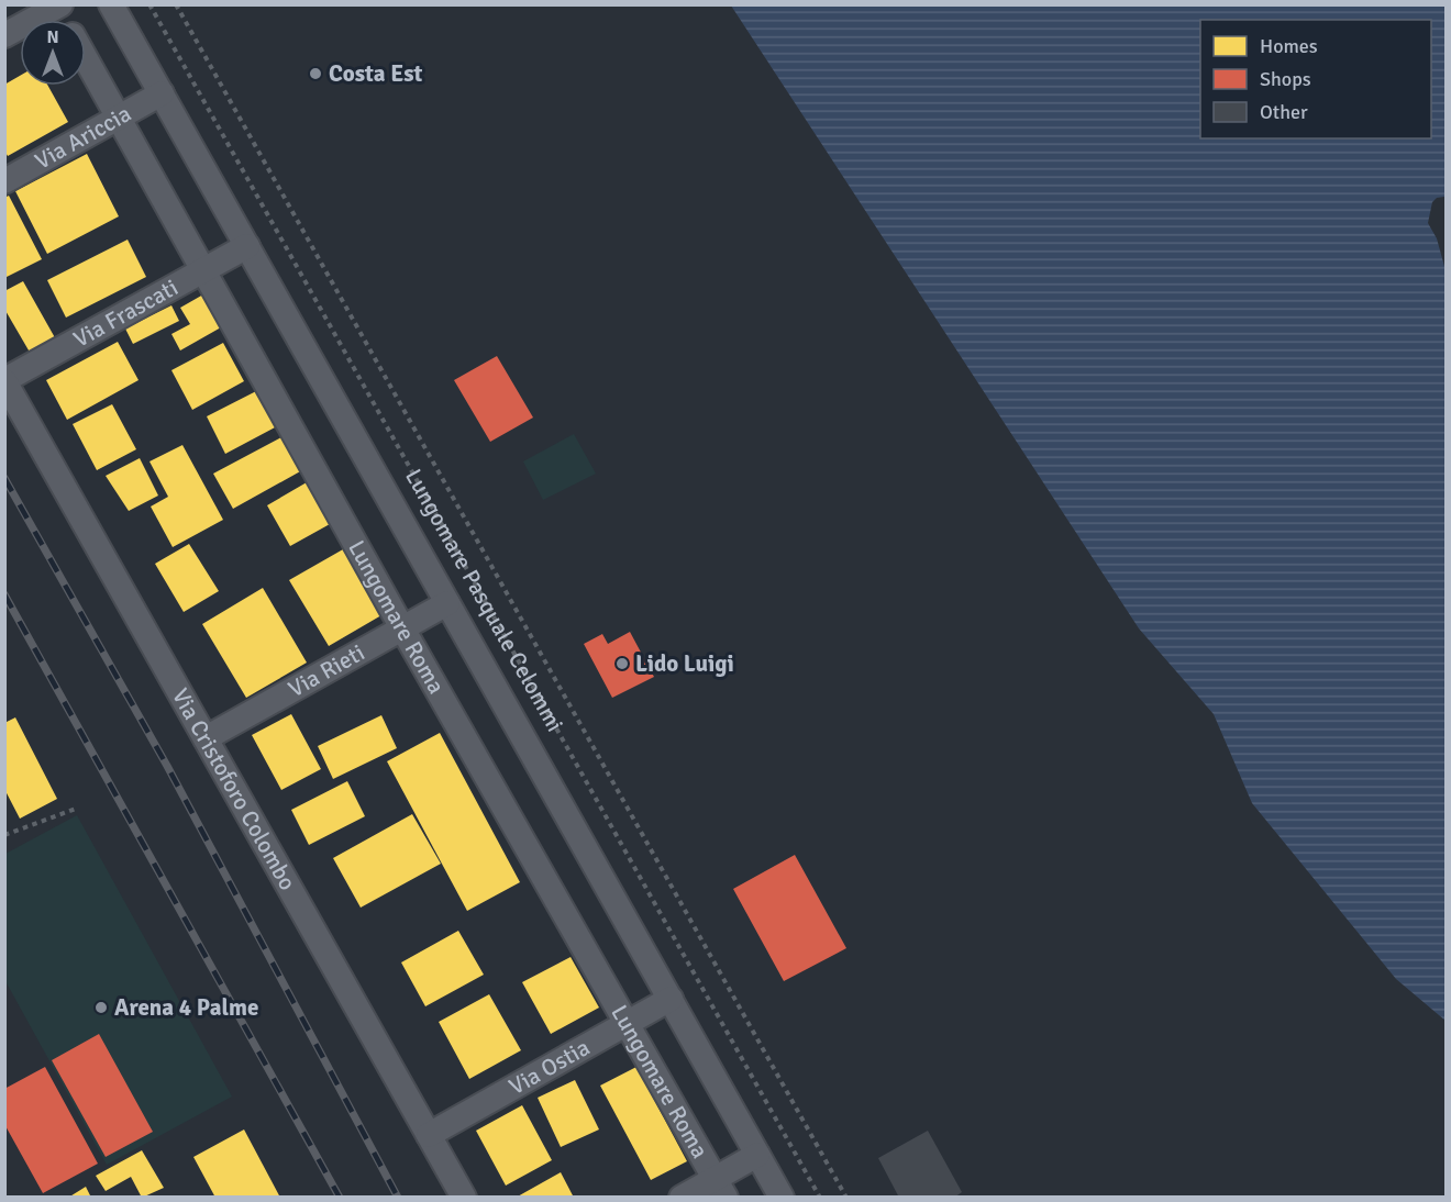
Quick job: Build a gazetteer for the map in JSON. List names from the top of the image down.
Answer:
{
  "streets": {
    "street": [
      "Via Ariccia",
      "Via Frascati",
      "Lungomare Pasquale Celommi",
      "Lungomare Roma",
      "Via Rieti",
      "Via Cristoforo Colombo",
      "Via Ostia"
    ]
  },
  "crossings": [
    ["Via Ariccia", "Lungomare Pasquale Celommi"],
    ["Via Ariccia", "Lungomare Roma"],
    ["Via Frascati", "Lungomare Pasquale Celommi"],
    ["Via Frascati", "Lungomare Roma"],
    ["Via Frascati", "Via Cristoforo Colombo"],
    ["Lungomare Pasquale Celommi", "Via Rieti"],
    ["Lungomare Pasquale Celommi", "Via Ostia"],
    ["Lungomare Roma", "Via Rieti"],
    ["Lungomare Roma", "Via Ostia"],
    ["Via Rieti", "Via Cristoforo Colombo"],
    ["Via Cristoforo Colombo", "Via Ostia"]
  ],
  "places": ["Costa Est", "Lido Luigi", "Arena 4 Palme"],
  "legend": ["Homes", "Shops", "Other"],
  "north": "top"
}
